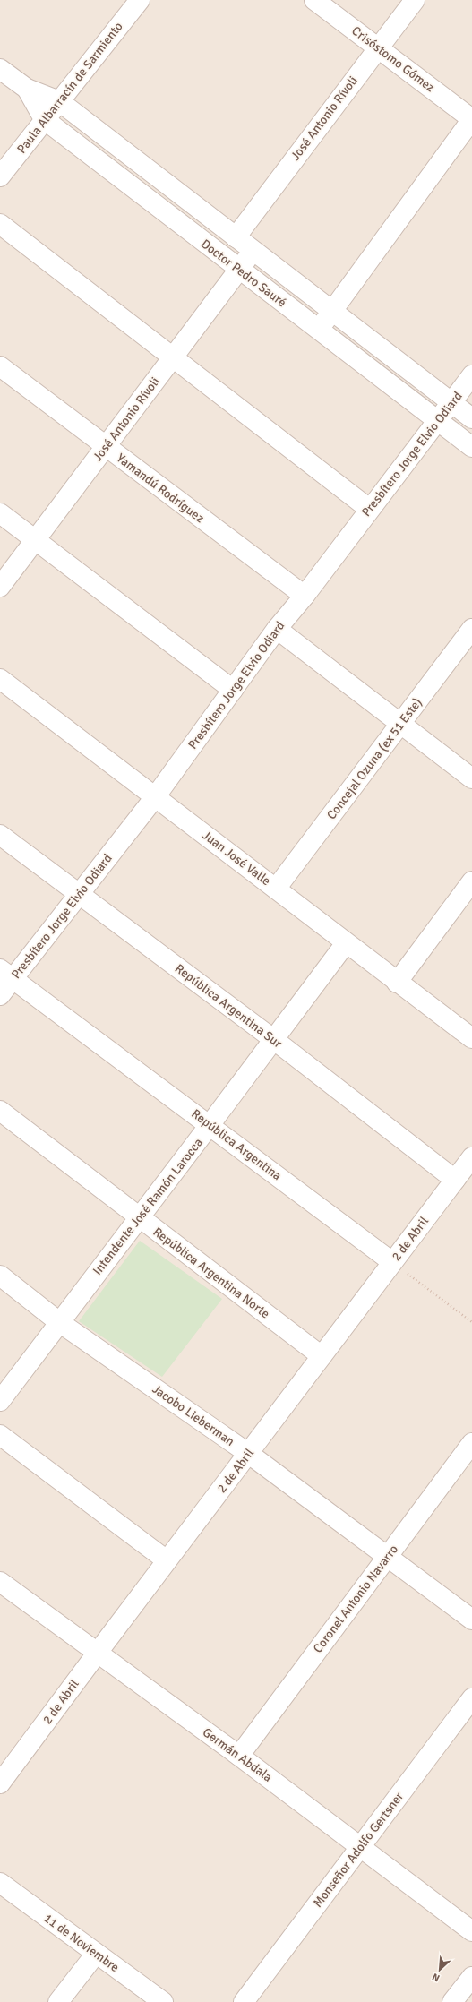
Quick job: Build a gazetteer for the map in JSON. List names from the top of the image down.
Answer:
{
  "streets": {
    "street": [
      "Crisóstomo Gómez",
      "Paula Albarracín de Sarmiento",
      "José Antonio Rívoli",
      "Doctor Pedro Sauré",
      "Presbítero Jorge Elvio Odiard",
      "Yamandú Rodríguez",
      "Concejal Ozuna (ex 51 Este)",
      "Juan José Valle",
      "República Argentina Sur",
      "República Argentina",
      "Intendente José Ramón Larocca",
      "2 de Abril",
      "República Argentina Norte",
      "Jacobo Lieberman",
      "Coronel Antonio Navarro",
      "Germán Abdala",
      "Monseñor Adolfo Gertsner",
      "11 de Noviembre"
    ]
  },
  "crossings": [
    ["Crisóstomo Gómez", "José Antonio Rívoli"],
    ["Paula Albarracín de Sarmiento", "Doctor Pedro Sauré"],
    ["José Antonio Rívoli", "Doctor Pedro Sauré"],
    ["José Antonio Rívoli", "Yamandú Rodríguez"],
    ["Doctor Pedro Sauré", "Presbítero Jorge Elvio Odiard"],
    ["Presbítero Jorge Elvio Odiard", "Yamandú Rodríguez"],
    ["Presbítero Jorge Elvio Odiard", "Juan José Valle"],
    ["Presbítero Jorge Elvio Odiard", "República Argentina Sur"],
    ["Presbítero Jorge Elvio Odiard", "República Argentina"],
    ["Concejal Ozuna (ex 51 Este)", "Juan José Valle"],
    ["Juan José Valle", "Intendente José Ramón Larocca"],
    ["República Argentina Sur", "Intendente José Ramón Larocca"],
    ["República Argentina Sur", "2 de Abril"],
    ["República Argentina", "Intendente José Ramón Larocca"],
    ["República Argentina", "2 de Abril"],
    ["Intendente José Ramón Larocca", "República Argentina Norte"],
    ["Intendente José Ramón Larocca", "Jacobo Lieberman"],
    ["2 de Abril", "República Argentina Norte"],
    ["2 de Abril", "Jacobo Lieberman"],
    ["2 de Abril", "Germán Abdala"],
    ["Jacobo Lieberman", "Coronel Antonio Navarro"],
    ["Coronel Antonio Navarro", "Germán Abdala"],
    ["Germán Abdala", "Monseñor Adolfo Gertsner"]
  ],
  "north": "bottom left"
}
